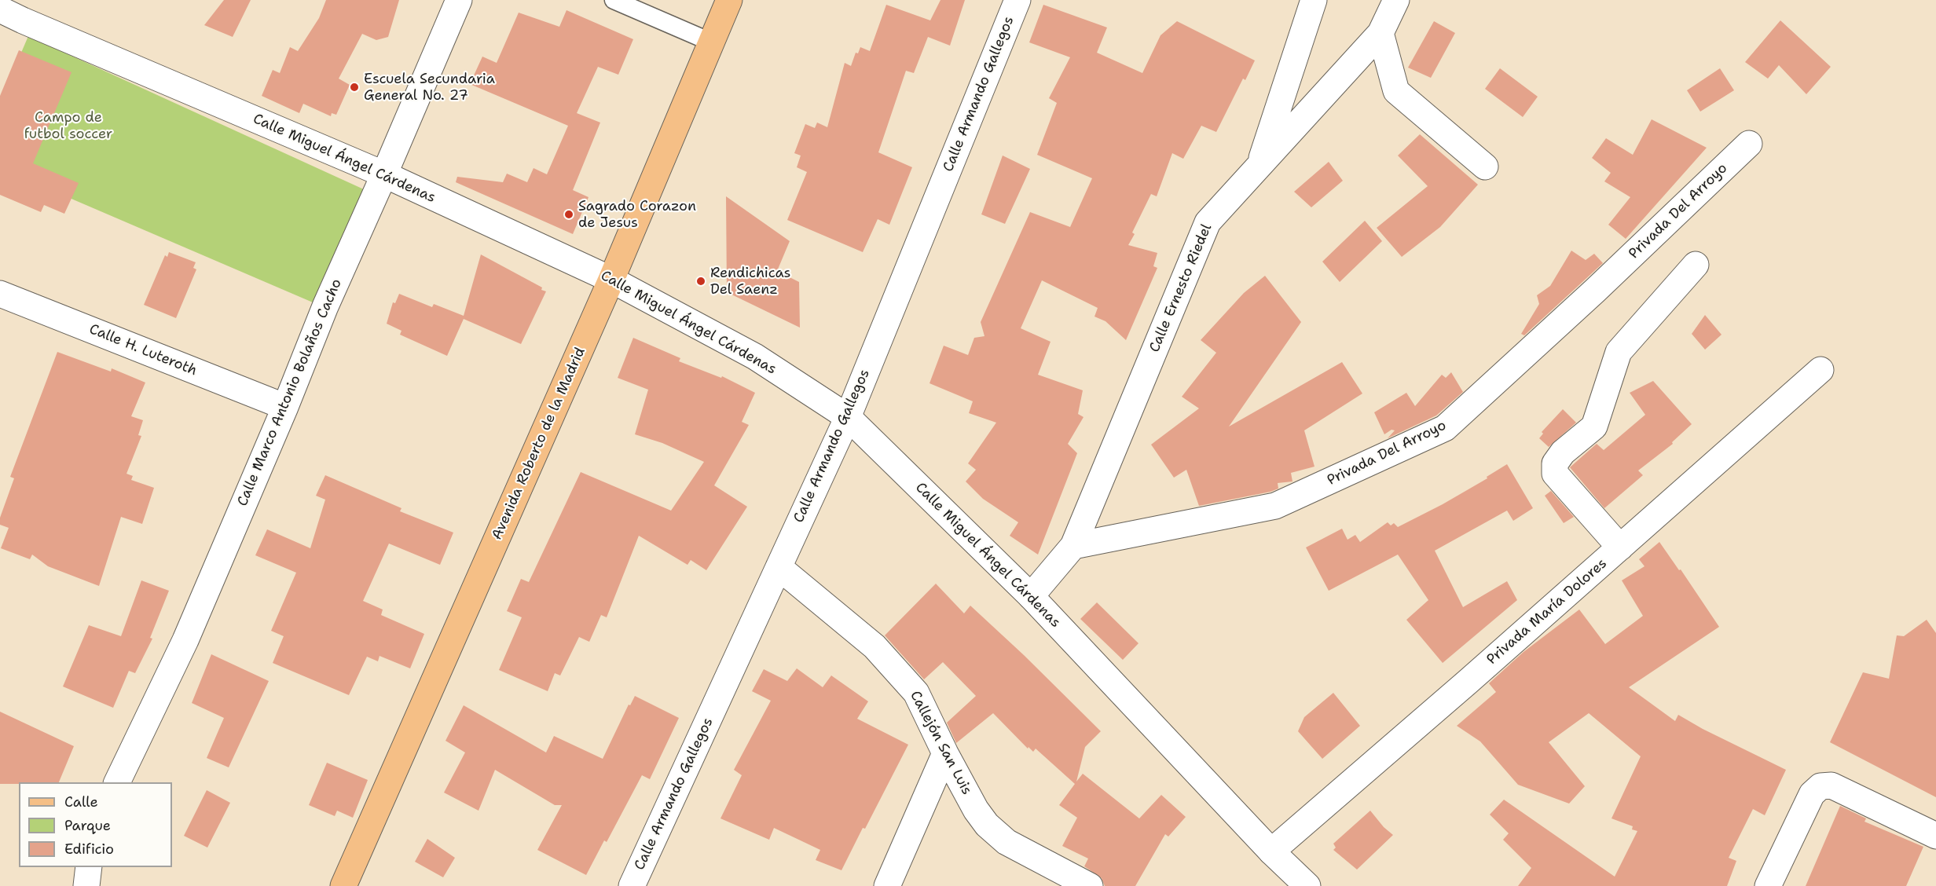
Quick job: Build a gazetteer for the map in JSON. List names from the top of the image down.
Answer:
{
  "streets": {
    "main road": ["Avenida Roberto de la Madrid"],
    "street": [
      "Calle Armando Gallegos",
      "Calle Miguel Ángel Cárdenas",
      "Privada Del Arroyo",
      "Calle Ernesto Riedel",
      "Calle H. Luteroth",
      "Calle Marco Antonio Bolaños Cacho",
      "Privada María Dolores",
      "Callejón San Luis"
    ]
  },
  "crossings": [
    ["Calle Armando Gallegos", "Calle Miguel Ángel Cárdenas"],
    ["Calle Armando Gallegos", "Callejón San Luis"],
    ["Calle Miguel Ángel Cárdenas", "Calle Marco Antonio Bolaños Cacho"],
    ["Calle Miguel Ángel Cárdenas", "Avenida Roberto de la Madrid"],
    ["Calle Miguel Ángel Cárdenas", "Privada María Dolores"],
    ["Privada Del Arroyo", "Calle Ernesto Riedel"],
    ["Calle H. Luteroth", "Calle Marco Antonio Bolaños Cacho"]
  ],
  "parks": ["Campo de futbol soccer"],
  "places": ["Escuela Secundaria General No. 27", "Sagrado Corazon de Jesus", "Rendichicas Del Saenz"],
  "legend": ["Calle", "Parque", "Edificio"]
}
